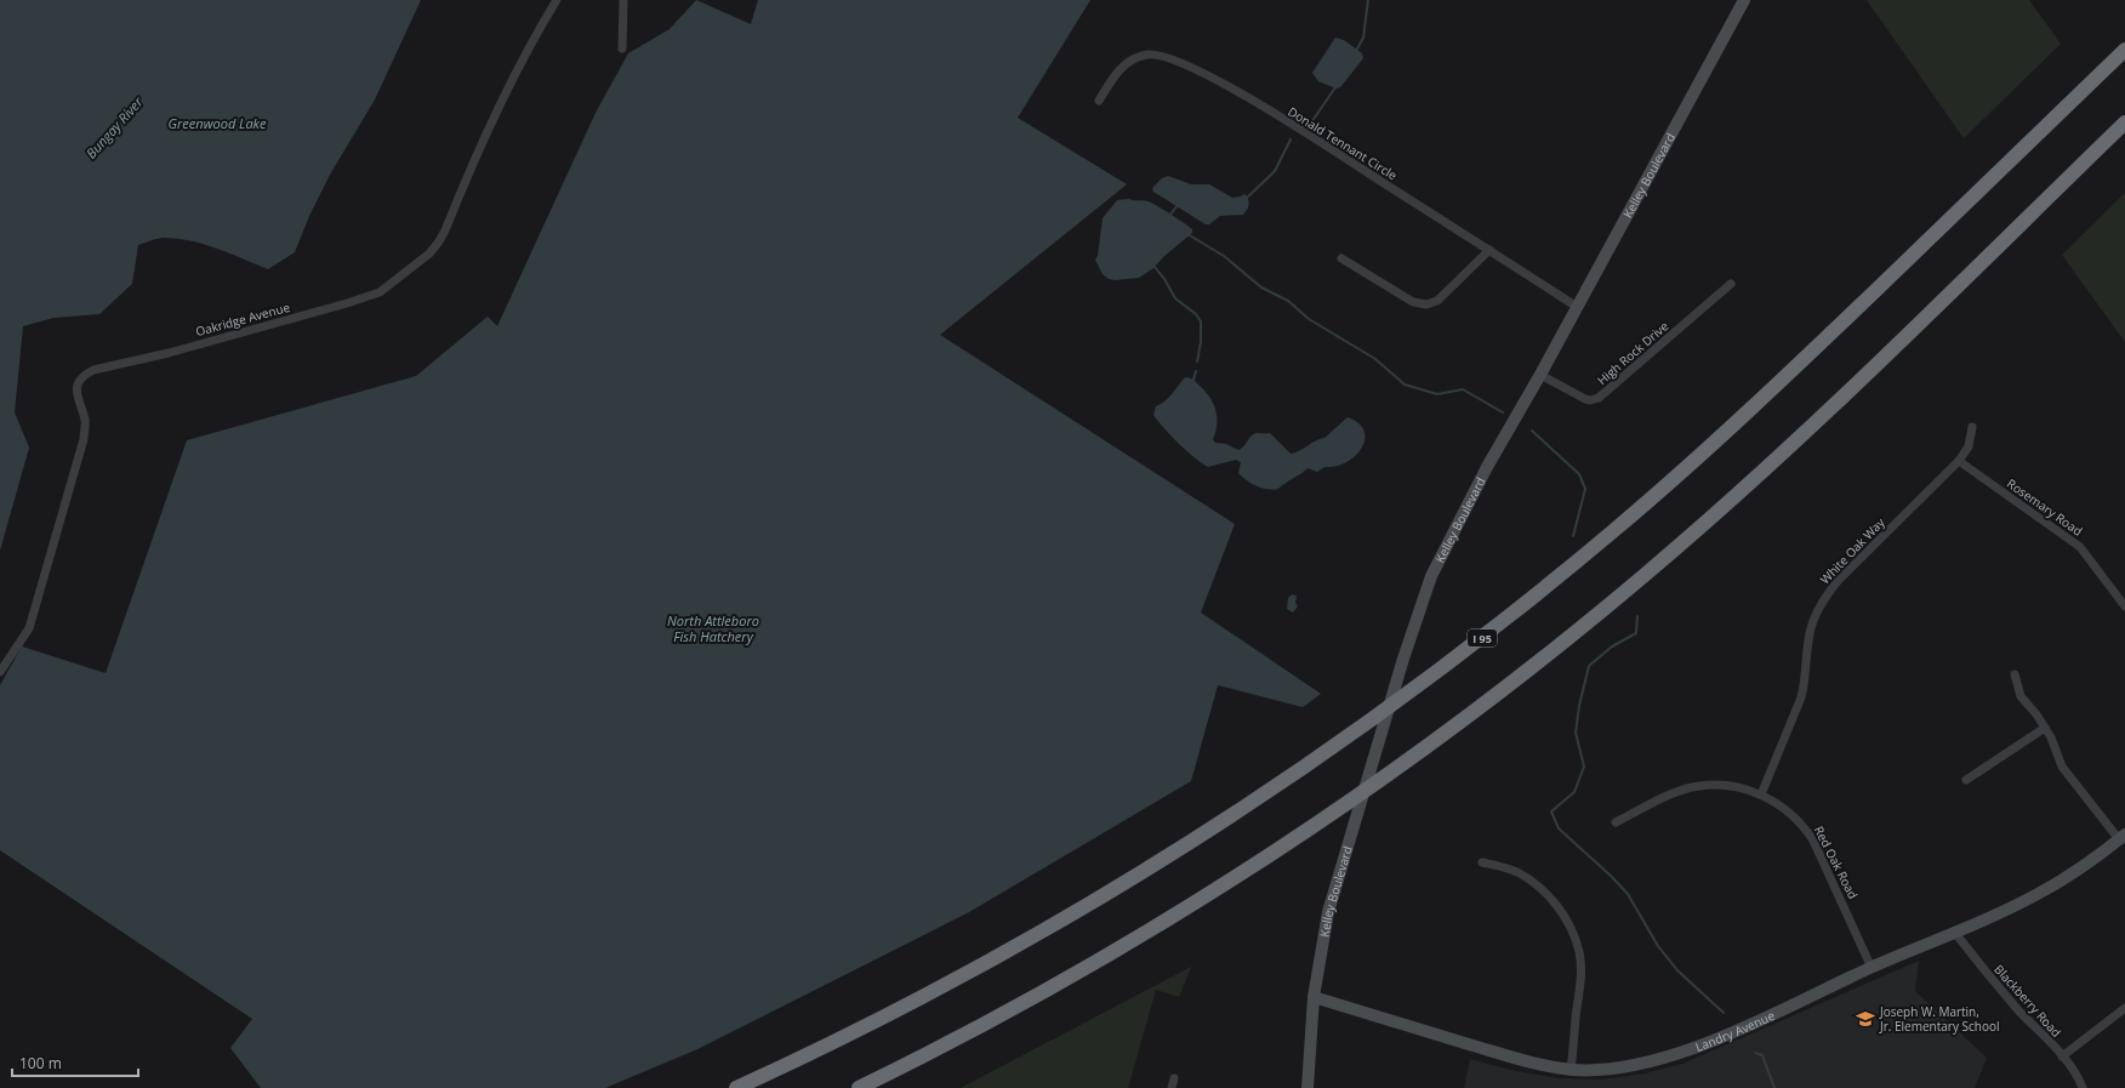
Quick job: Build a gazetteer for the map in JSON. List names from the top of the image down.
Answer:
{
  "streets": {
    "highway": ["I 95"],
    "main road": ["Kelley Boulevard", "Landry Avenue"],
    "street": [
      "Donald Tennant Circle",
      "Oakridge Avenue",
      "High Rock Drive",
      "Rosemary Road",
      "White Oak Way",
      "Red Oak Road",
      "Blackberry Road"
    ]
  },
  "crossings": [
    ["Donald Tennant Circle", "Kelley Boulevard"],
    ["Kelley Boulevard", "High Rock Drive"],
    ["Kelley Boulevard", "Landry Avenue"],
    ["Rosemary Road", "White Oak Way"],
    ["White Oak Way", "Red Oak Road"],
    ["Red Oak Road", "Landry Avenue"],
    ["Blackberry Road", "Landry Avenue"]
  ],
  "water": ["Greenwood Lake", "Bungay River", "North Attleboro Fish Hatchery"],
  "places": {
    "school or university": ["Joseph W. Martin, Jr. Elementary School"]
  },
  "scale_bar": "100 m"
}
